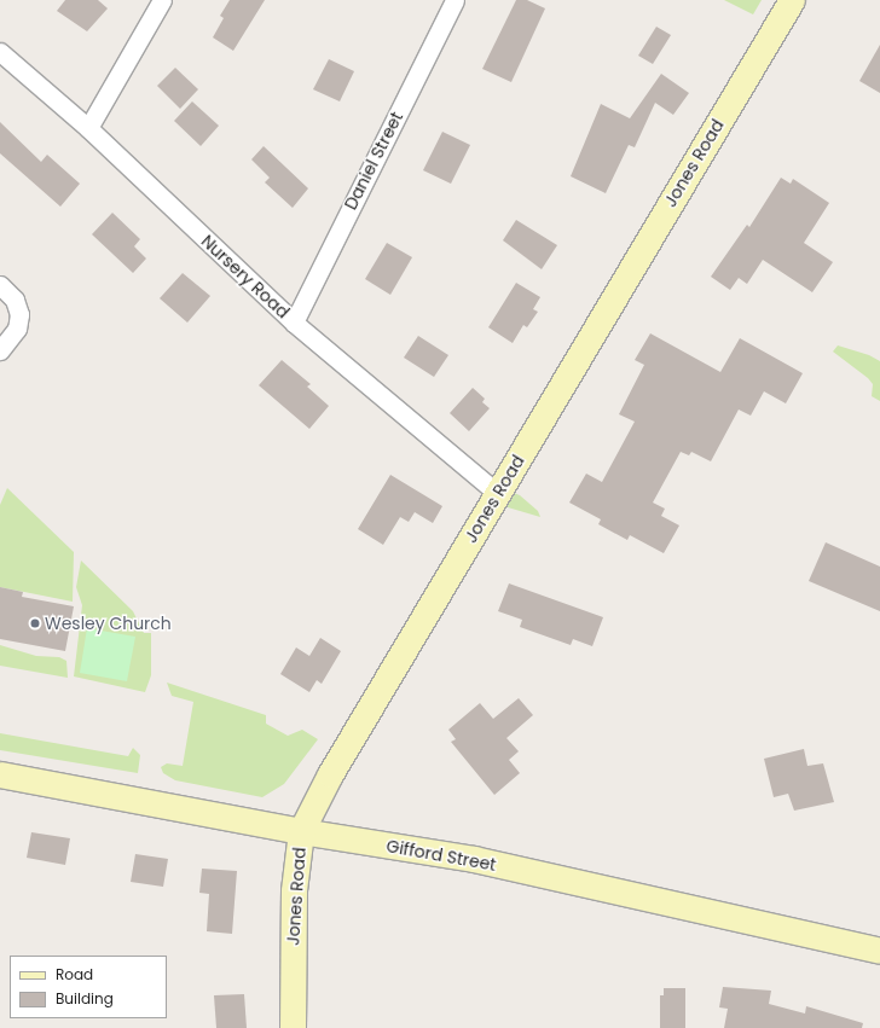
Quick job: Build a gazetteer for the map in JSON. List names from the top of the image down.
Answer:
{
  "streets": {
    "main road": ["Jones Road", "Gifford Street"],
    "street": ["Daniel Street", "Nursery Road"]
  },
  "crossings": [
    ["Daniel Street", "Nursery Road"],
    ["Jones Road", "Nursery Road"],
    ["Jones Road", "Gifford Street"]
  ],
  "places": ["Wesley Church"],
  "legend": ["Road", "Building"]
}
